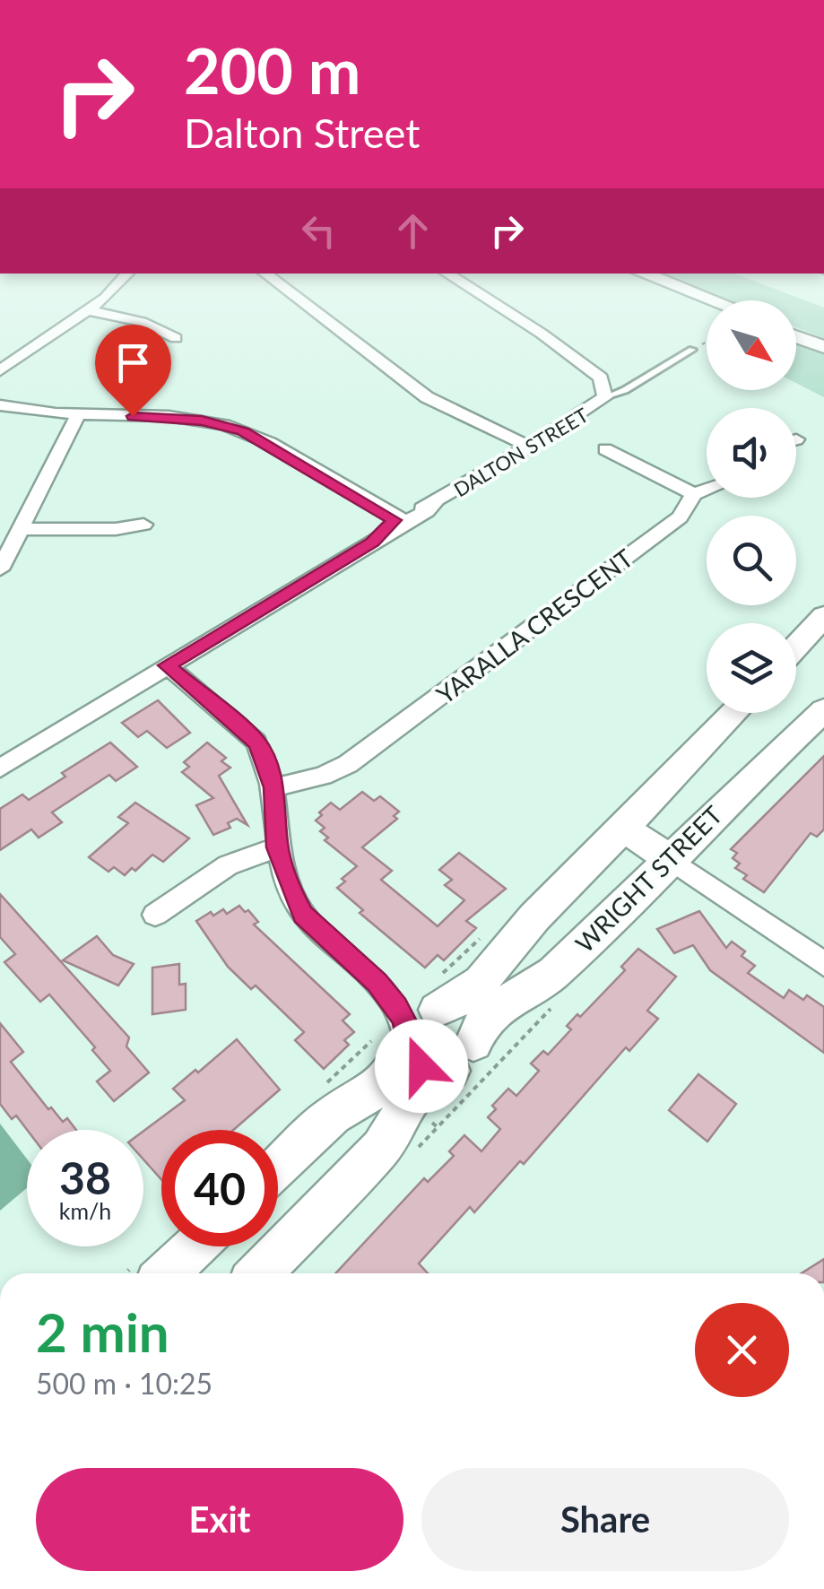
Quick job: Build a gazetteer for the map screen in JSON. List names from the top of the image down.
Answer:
{
  "streets": {
    "street": ["DALTON STREET", "YARALLA CRESCENT", "WRIGHT STREET"]
  },
  "north": "bottom right",
  "page": {
    "turn": ["200 m", "Dalton Street"],
    "speed": "38 km/h",
    "limit": "40",
    "heading": ["2 min", "500 m · 10:25"],
    "buttons": ["Exit", "Share"]
  }
}
